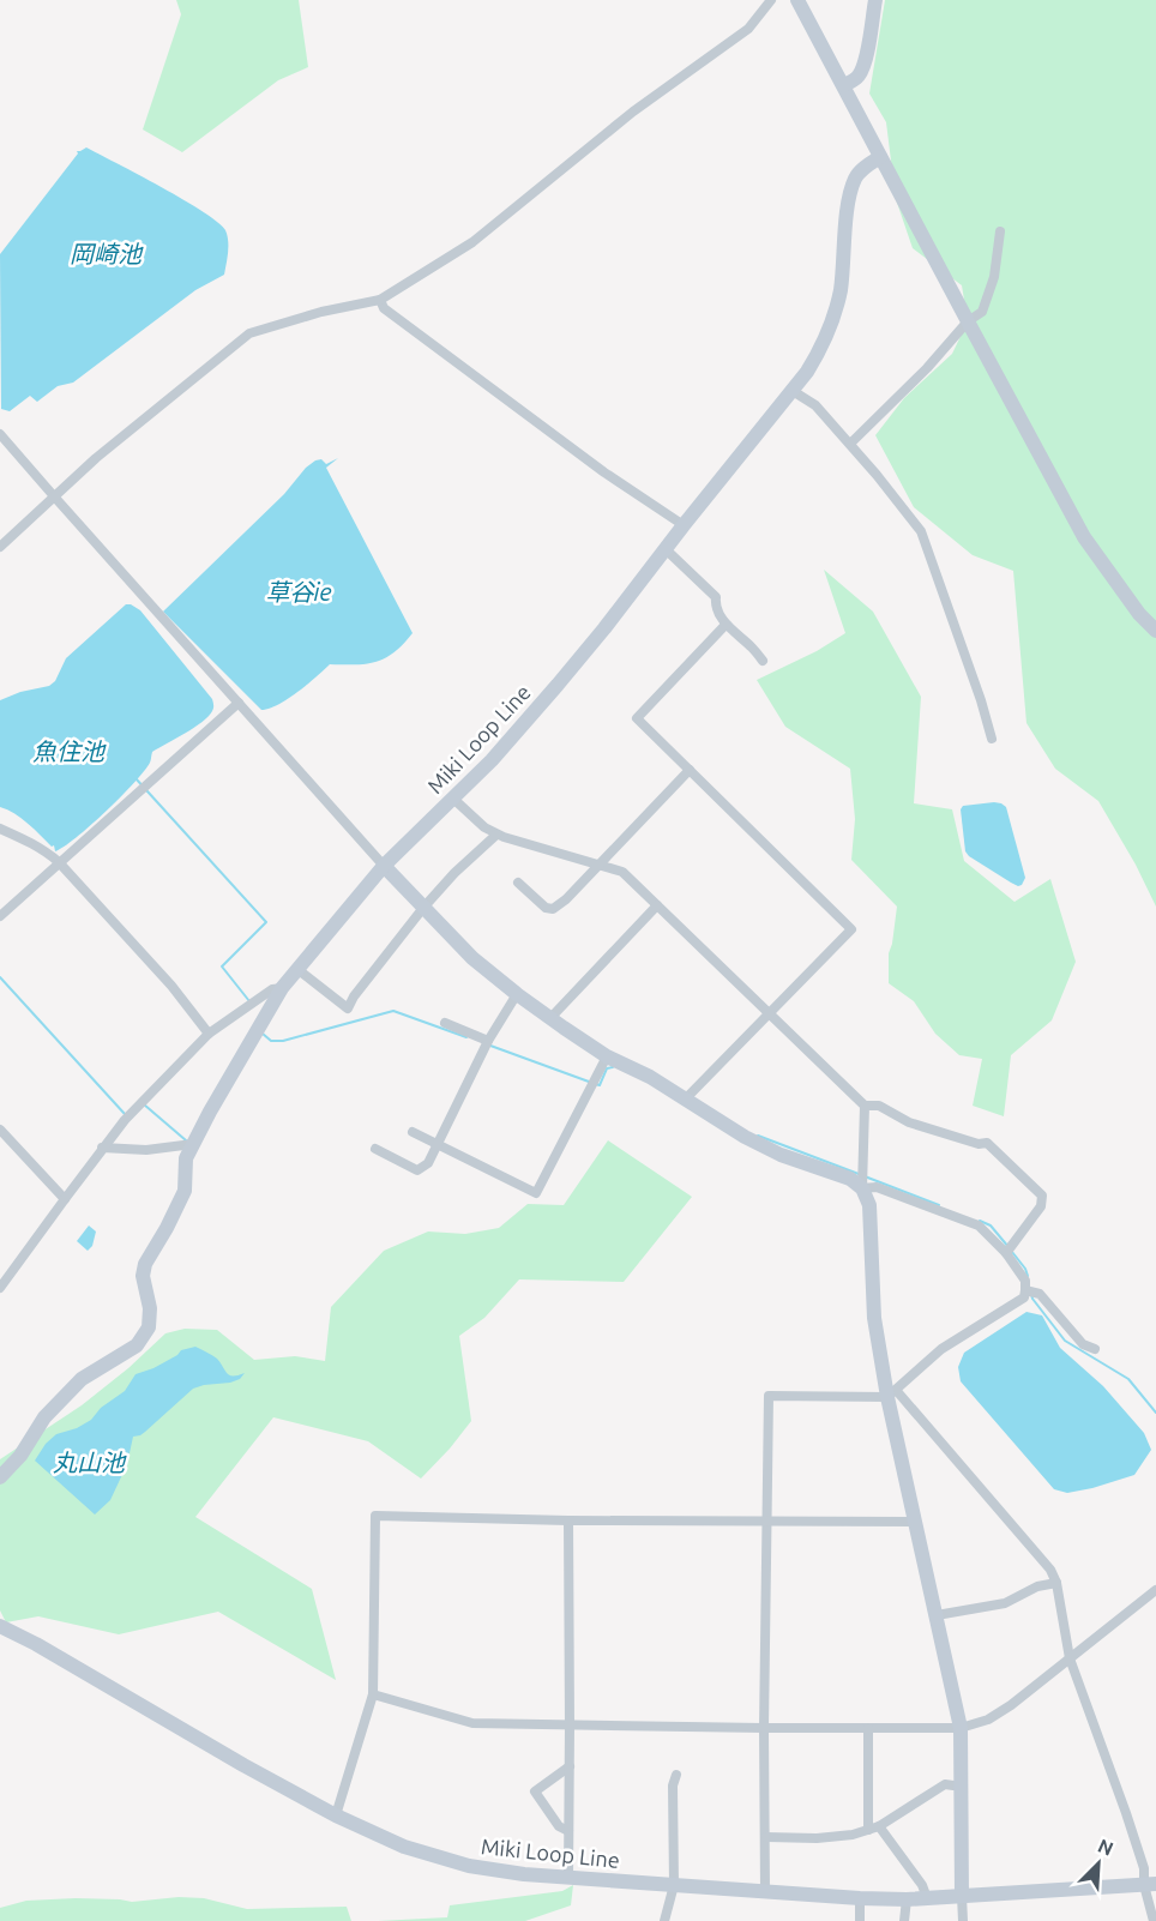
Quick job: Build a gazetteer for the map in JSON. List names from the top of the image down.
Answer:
{
  "streets": {
    "main road": ["Miki Loop Line"]
  },
  "water": [
    "岡崎池",
    "草谷ie",
    "魚住池",
    "丸山池"
  ],
  "north": "top right"
}
